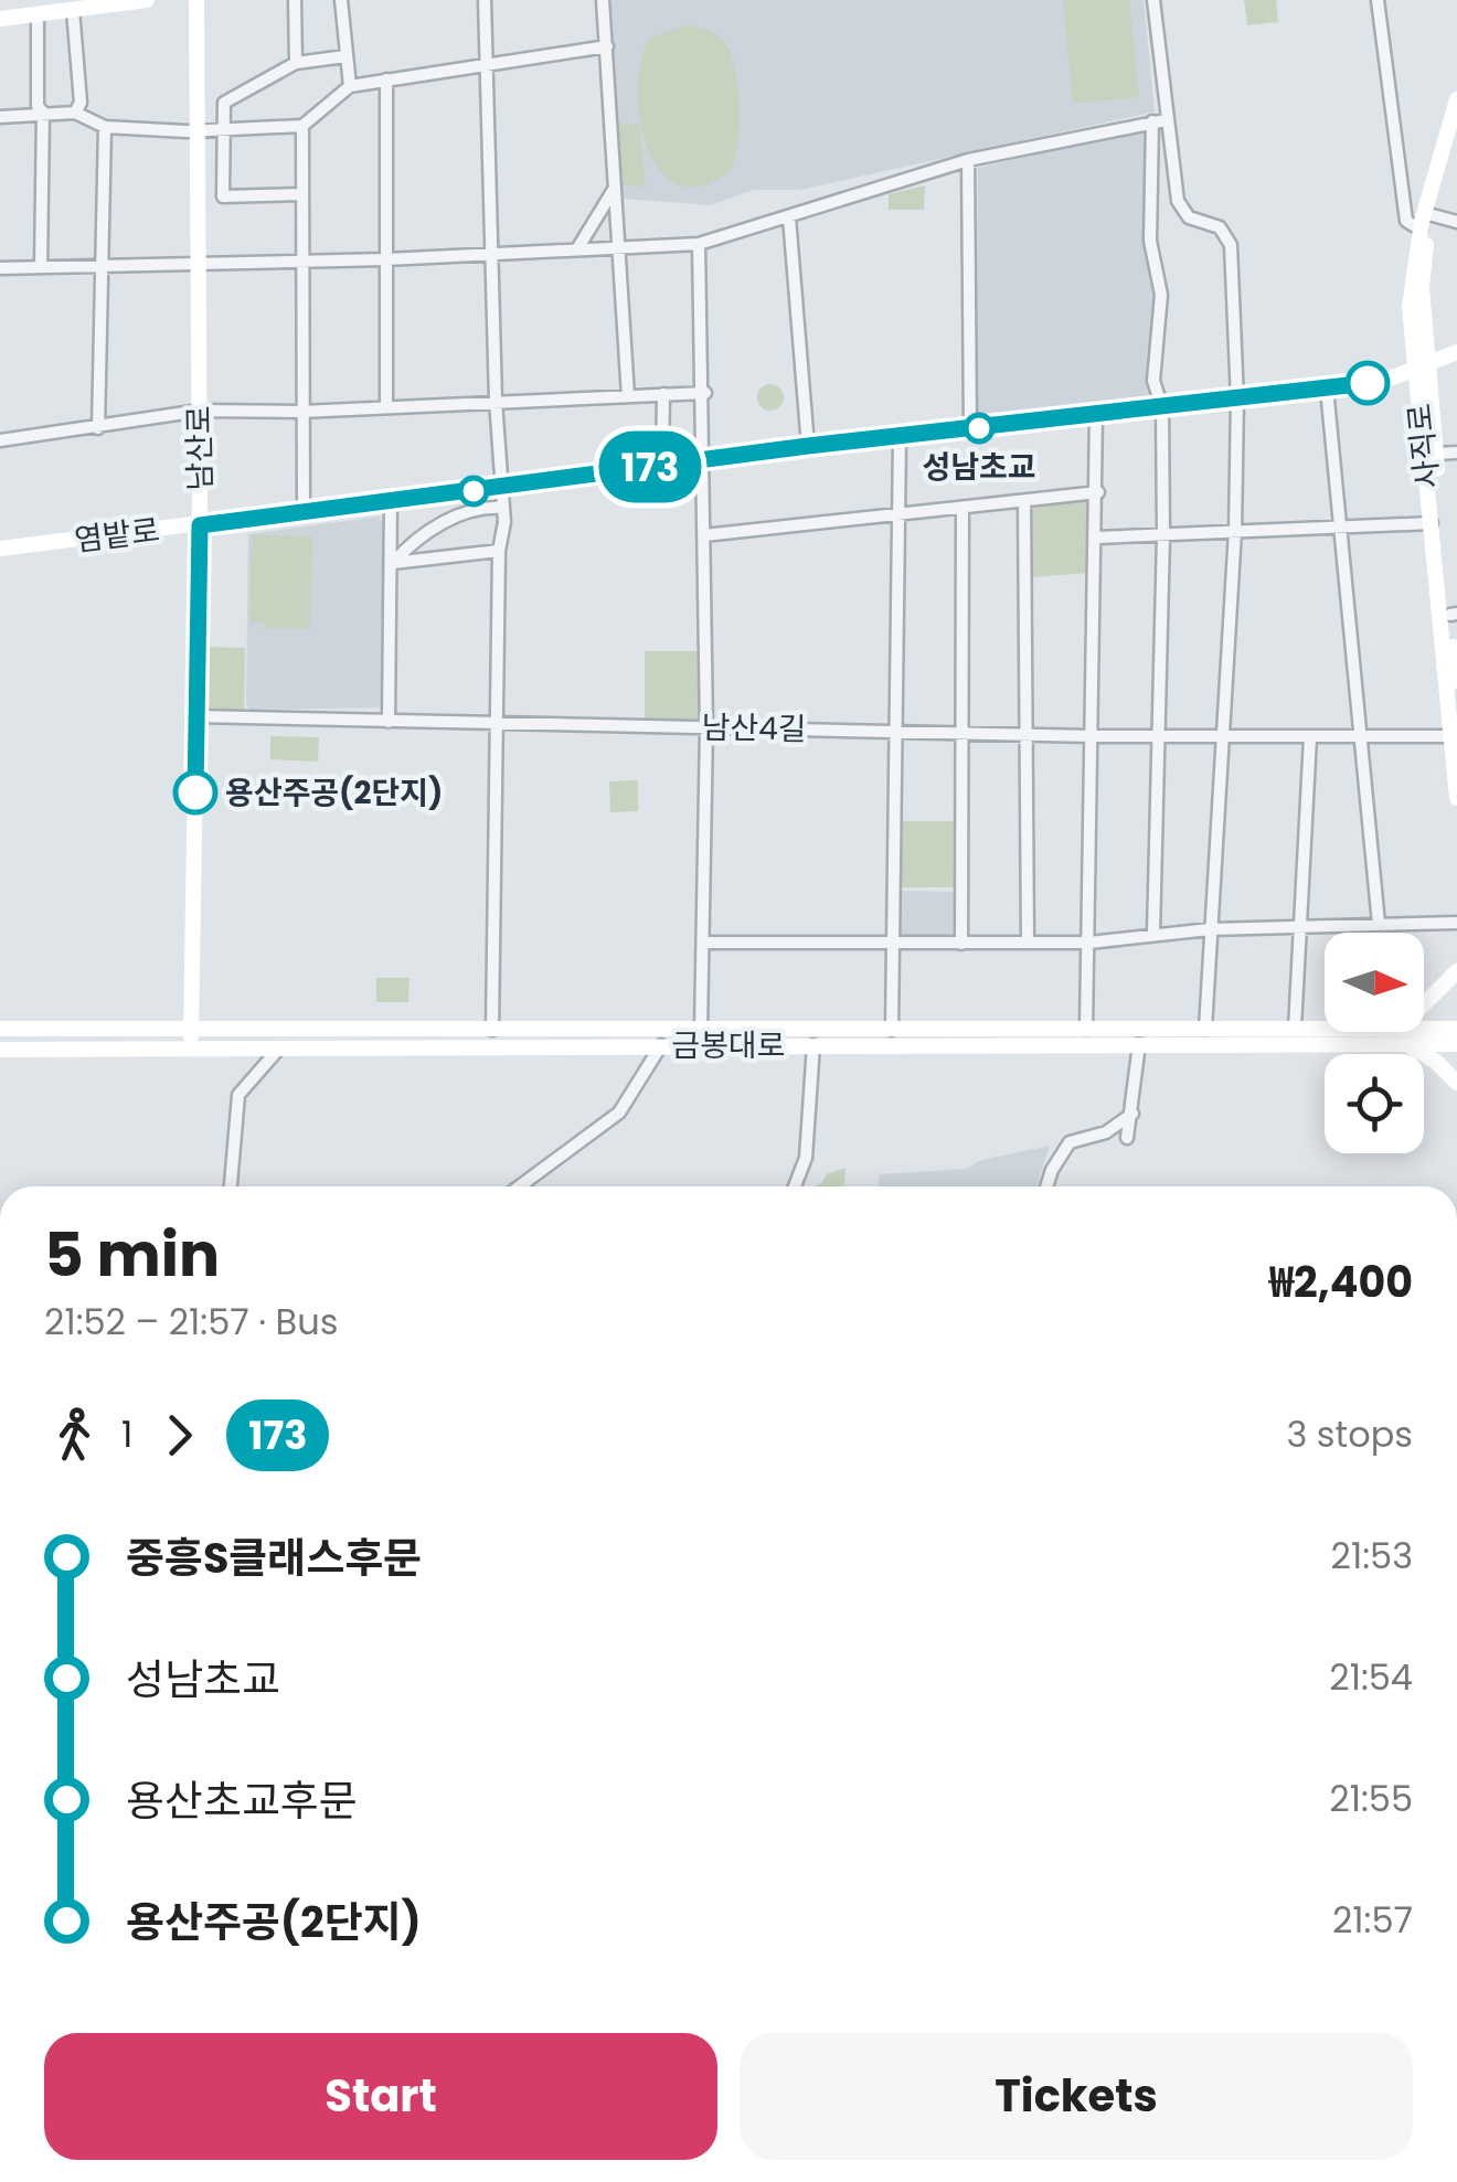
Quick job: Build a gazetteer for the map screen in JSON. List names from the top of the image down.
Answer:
{
  "streets": {
    "street": [
      "사직로",
      "남산로",
      "염밭로",
      "남산4길",
      "금봉대로"
    ]
  },
  "crossings": [
    ["사직로", "염밭로"],
    ["사직로", "남산4길"],
    ["남산로", "염밭로"],
    ["남산로", "남산4길"],
    ["남산로", "금봉대로"]
  ],
  "places": ["성남초교", "용산주공(2단지)"],
  "lines": ["bus line 173"],
  "north": "right",
  "page": {
    "on_map": "173",
    "heading": ["5 min", "21:52 – 21:57 · Bus", "₩2,400"],
    "legs": ["1", "173", "3 stops"],
    "list": [
      {
        "name": "중흥S클래스후문",
        "value": "21:53"
      },
      {
        "name": "성남초교",
        "value": "21:54"
      },
      {
        "name": "용산초교후문",
        "value": "21:55"
      },
      {
        "name": "용산주공(2단지)",
        "value": "21:57"
      }
    ],
    "buttons": ["Start", "Tickets"]
  }
}
